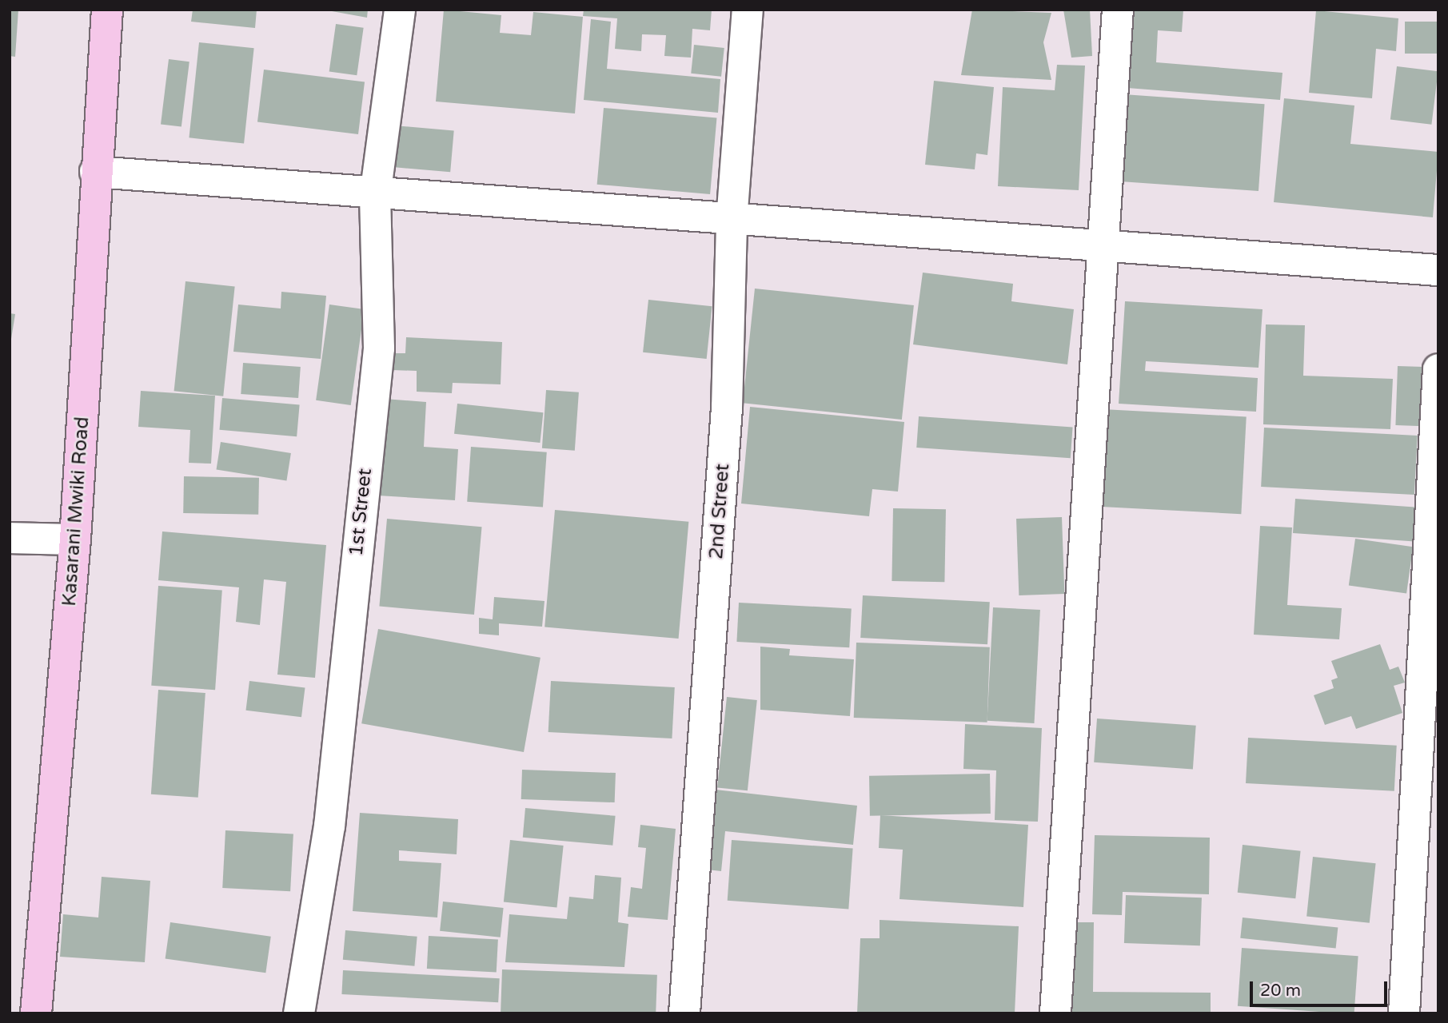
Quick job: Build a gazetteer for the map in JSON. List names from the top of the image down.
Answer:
{
  "streets": {
    "main road": ["Kasarani Mwiki Road"],
    "street": ["2nd Street", "1st Street"]
  },
  "scale_bar": "20 m"
}
